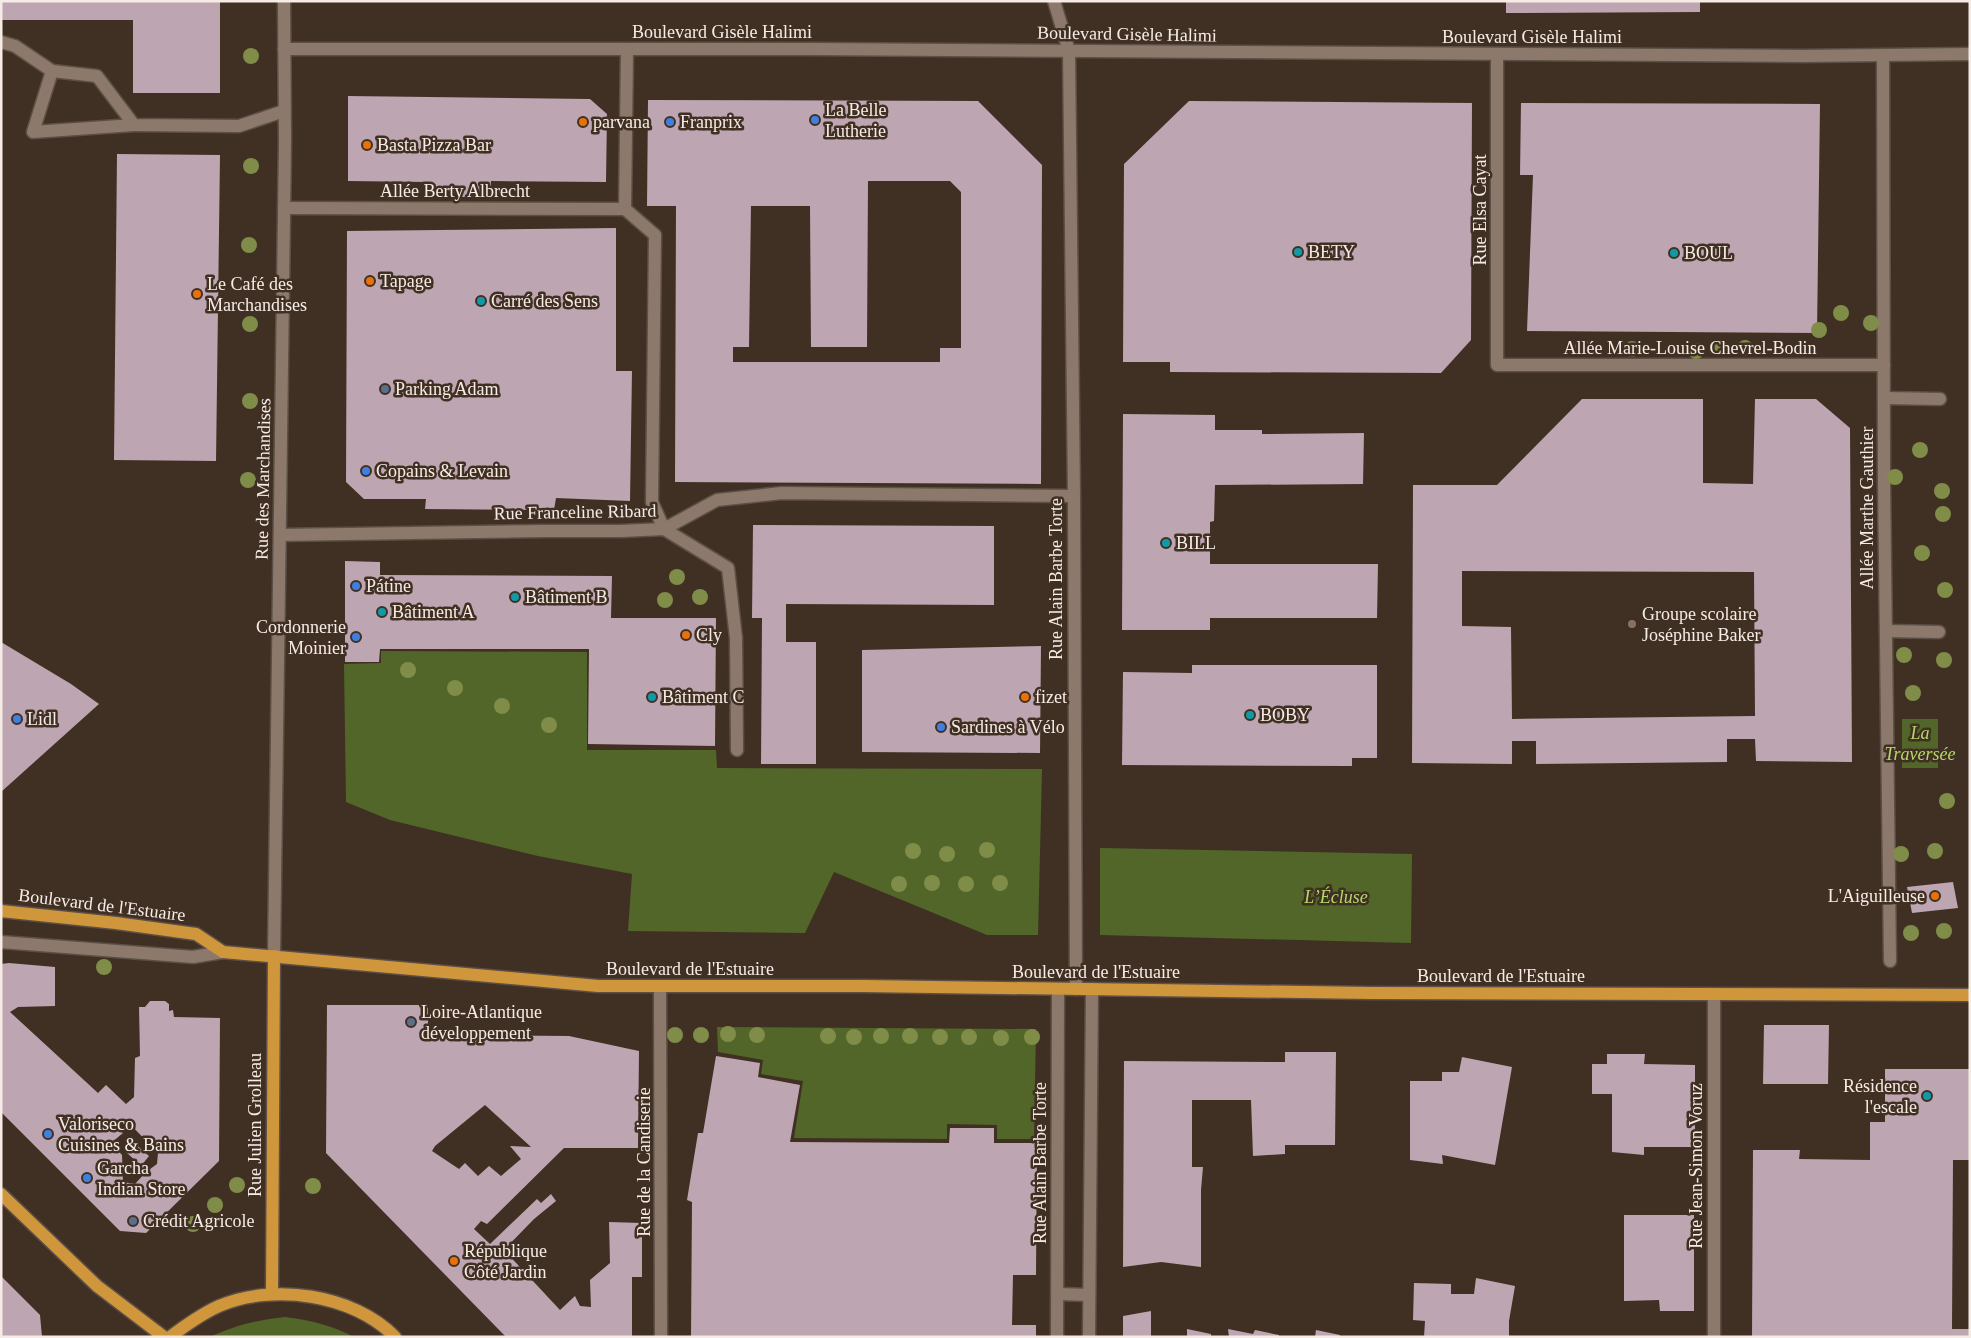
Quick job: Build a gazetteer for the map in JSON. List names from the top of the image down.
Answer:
{
  "streets": {
    "main road": ["Boulevard de l'Estuaire", "Rue Julien Grolleau"],
    "street": [
      "Boulevard Gisèle Halimi",
      "Allée Berty Albrecht",
      "Rue Elsa Cayat",
      "Allée Marie-Louise Chevrel-Bodin",
      "Rue des Marchandises",
      "Allée Marthe Gauthier",
      "Rue Franceline Ribard",
      "Rue Alain Barbe Torte",
      "Rue de la Candiserie",
      "Rue Jean-Simon Voruz"
    ]
  },
  "crossings": [
    ["Boulevard Gisèle Halimi", "Rue Elsa Cayat"],
    ["Boulevard Gisèle Halimi", "Rue des Marchandises"],
    ["Boulevard Gisèle Halimi", "Allée Marthe Gauthier"],
    ["Boulevard Gisèle Halimi", "Rue Alain Barbe Torte"],
    ["Allée Berty Albrecht", "Rue des Marchandises"],
    ["Rue Elsa Cayat", "Allée Marie-Louise Chevrel-Bodin"],
    ["Allée Marie-Louise Chevrel-Bodin", "Allée Marthe Gauthier"],
    ["Rue des Marchandises", "Rue Franceline Ribard"],
    ["Rue des Marchandises", "Boulevard de l'Estuaire"],
    ["Rue des Marchandises", "Rue Julien Grolleau"],
    ["Rue Franceline Ribard", "Rue Alain Barbe Torte"],
    ["Rue Alain Barbe Torte", "Boulevard de l'Estuaire"],
    ["Boulevard de l'Estuaire", "Rue Julien Grolleau"],
    ["Boulevard de l'Estuaire", "Rue de la Candiserie"],
    ["Boulevard de l'Estuaire", "Rue Jean-Simon Voruz"]
  ],
  "parks": ["La Traversée", "L’Écluse"],
  "places": [
    "La Belle Lutherie",
    "parvana",
    "Franprix",
    "Basta Pizza Bar",
    "BETY",
    "BOUL",
    "Tapage",
    "Le Café des Marchandises",
    "Carré des Sens",
    "Parking Adam",
    "Copains & Levain",
    "BILL",
    "Pátine",
    "Bâtiment B",
    "Bâtiment A",
    "Groupe scolaire Joséphine Baker",
    "Cly",
    "Cordonnerie Moinier",
    "Bâtiment C",
    "fizet",
    "BOBY",
    "Lidl",
    "Sardines à Vélo",
    "L'Aiguilleuse",
    "Loire-Atlantique développement",
    "Résidence l'escale",
    "Valoriseco Cuisines & Bains",
    "Garcha Indian Store",
    "Crédit Agricole",
    "République Côté Jardin"
  ]
}
